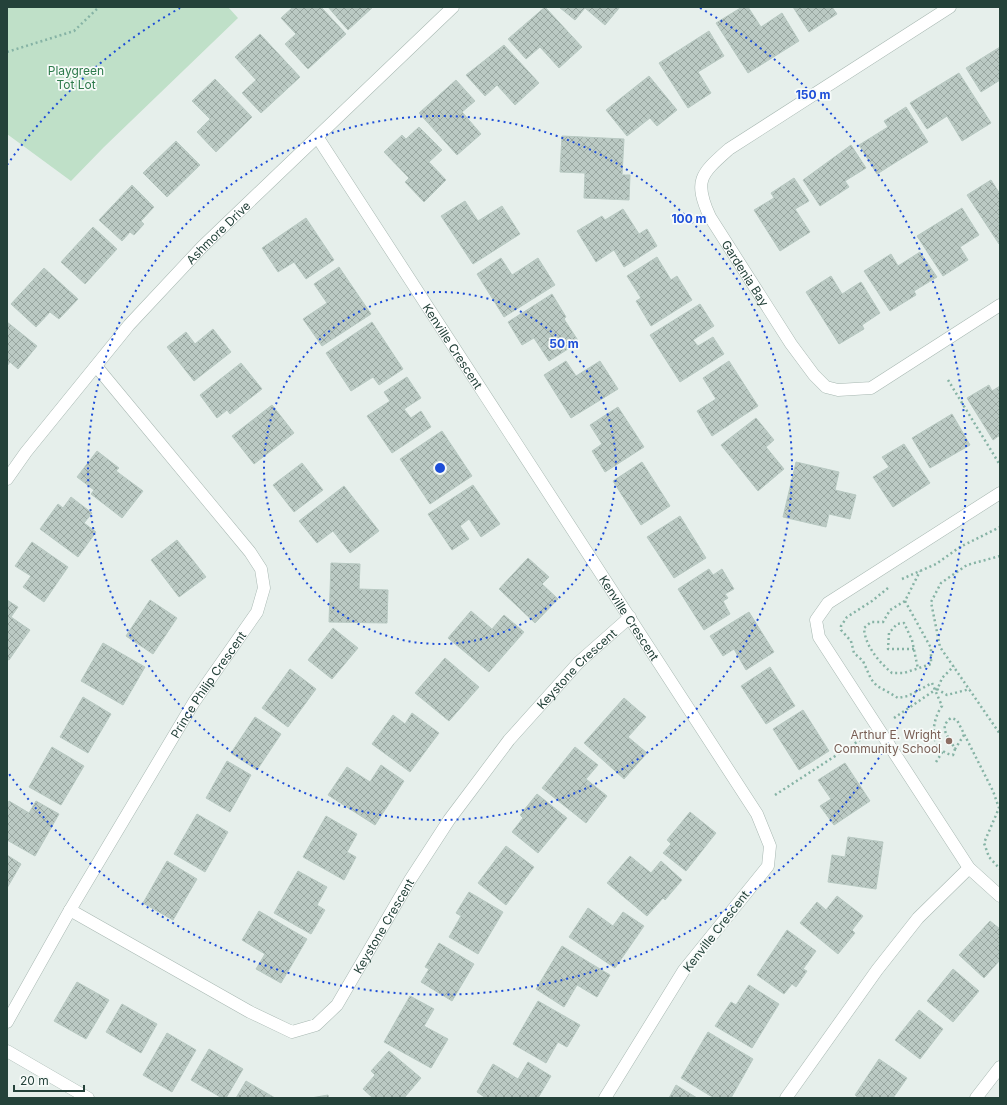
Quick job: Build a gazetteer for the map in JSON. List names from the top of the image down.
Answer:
{
  "streets": {
    "street": [
      "Ashmore Drive",
      "Gardenia Bay",
      "Kenville Crescent",
      "Keystone Crescent",
      "Prince Philip Crescent"
    ]
  },
  "crossings": [
    ["Ashmore Drive", "Kenville Crescent"],
    ["Ashmore Drive", "Prince Philip Crescent"],
    ["Kenville Crescent", "Keystone Crescent"],
    ["Keystone Crescent", "Prince Philip Crescent"]
  ],
  "parks": ["Playgreen Tot Lot"],
  "places": ["Arthur E. Wright Community School"],
  "scale_bar": "20 m",
  "rings": ["150 m", "100 m", "50 m"]
}
